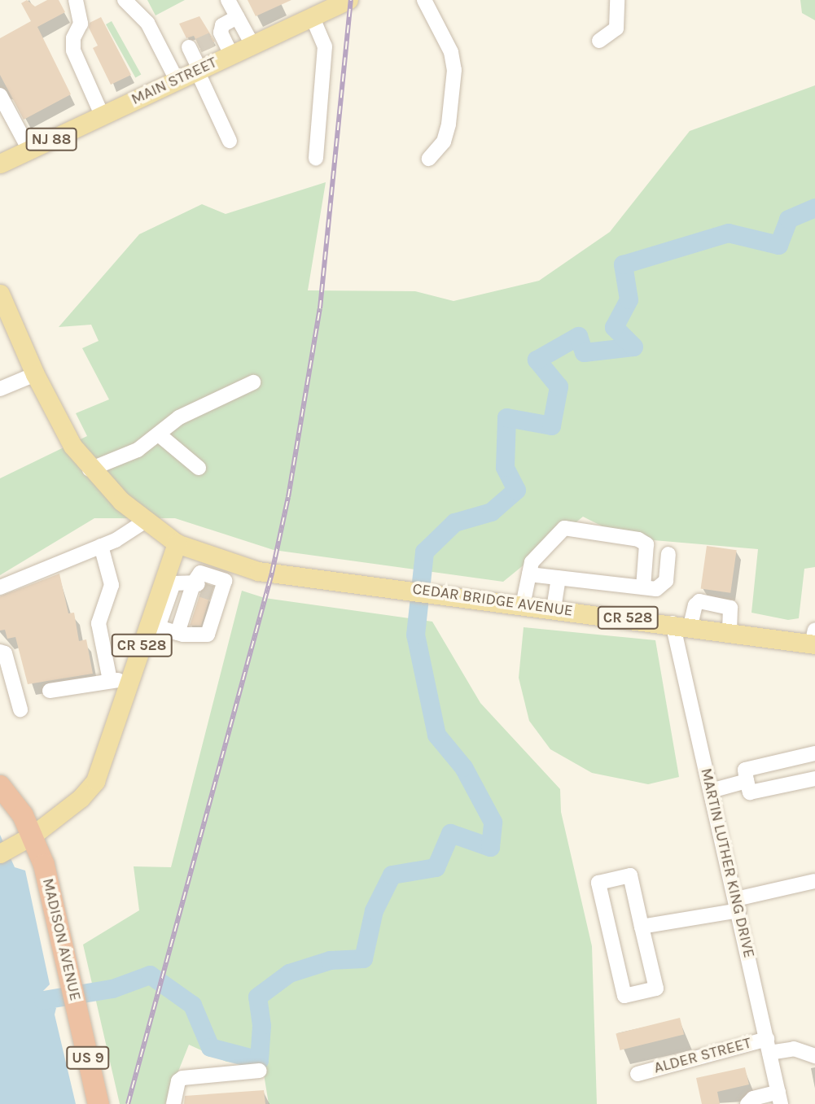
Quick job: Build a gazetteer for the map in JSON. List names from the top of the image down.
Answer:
{
  "streets": {
    "highway": ["MADISON AVENUE", "US 9"],
    "main road": [
      "MAIN STREET",
      "NJ 88",
      "CEDAR BRIDGE AVENUE",
      "CR 528"
    ],
    "street": ["MARTIN LUTHER KING DRIVE", "ALDER STREET"]
  },
  "crossings": [
    ["CEDAR BRIDGE AVENUE", "CR 528"],
    ["CEDAR BRIDGE AVENUE", "MARTIN LUTHER KING DRIVE"],
    ["CR 528", "MADISON AVENUE"],
    ["MARTIN LUTHER KING DRIVE", "ALDER STREET"]
  ]
}
